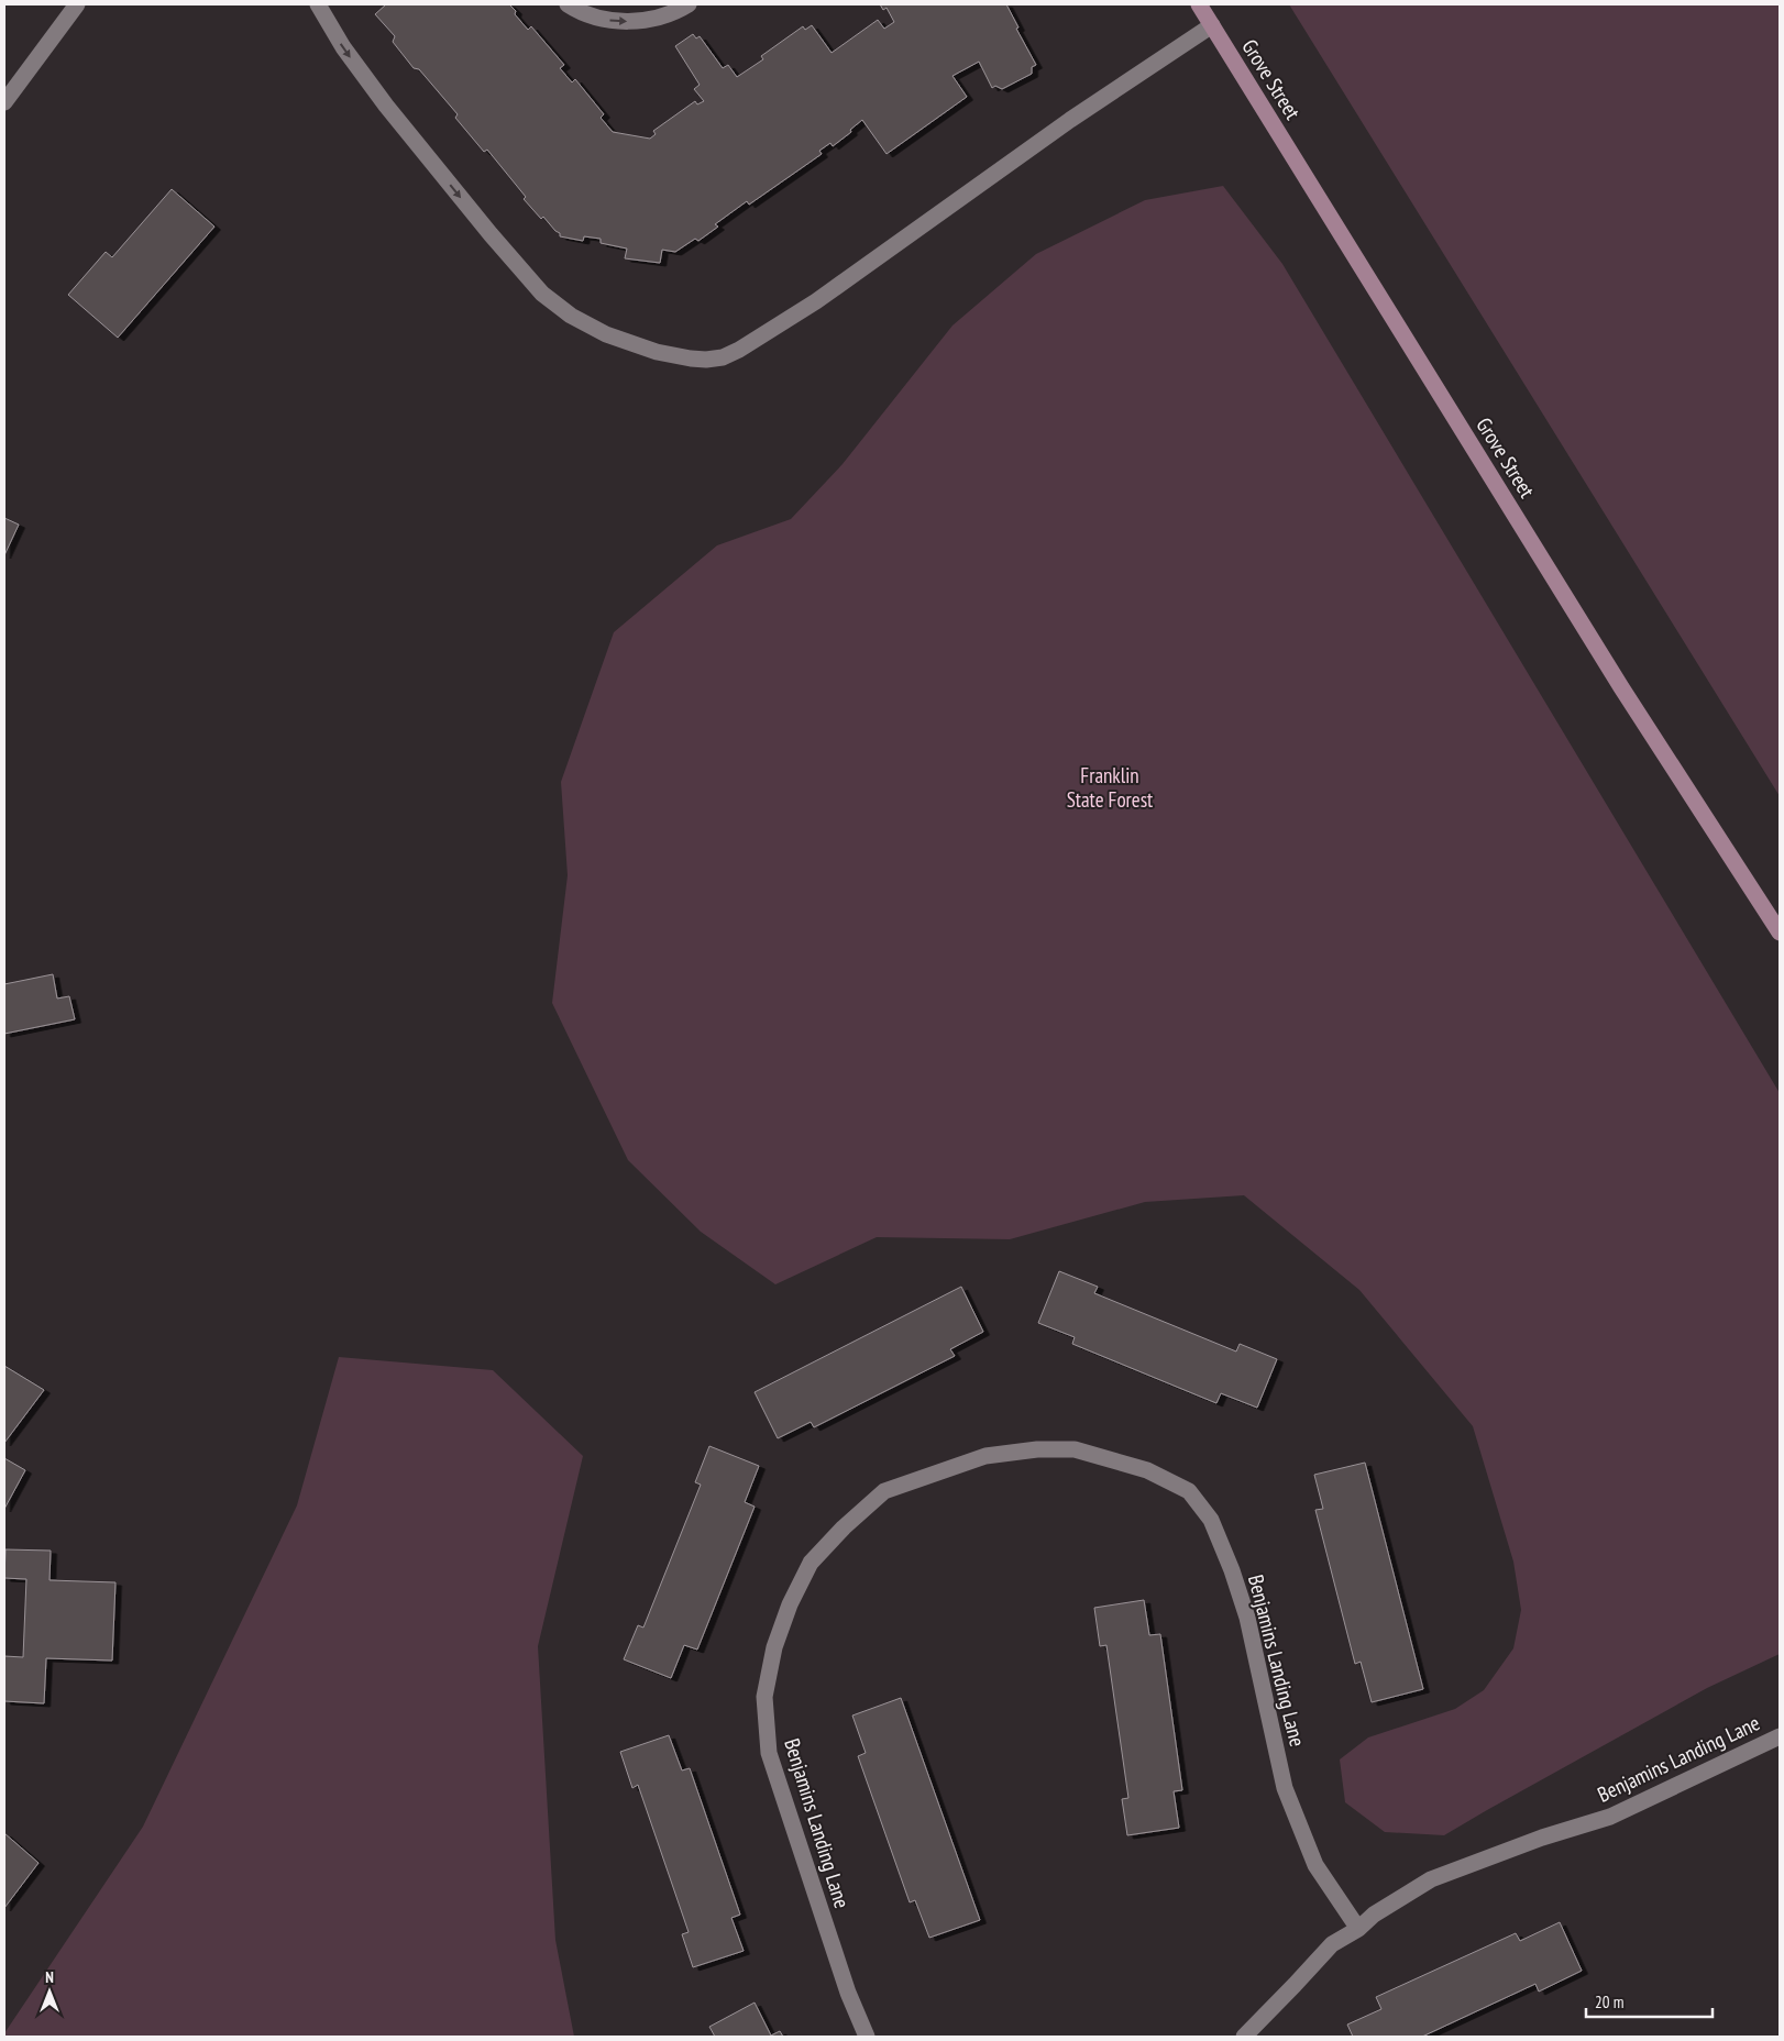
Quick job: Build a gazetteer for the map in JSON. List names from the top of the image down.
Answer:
{
  "streets": {
    "main road": ["Grove Street"],
    "street": ["Benjamins Landing Lane"]
  },
  "parks": ["Franklin State Forest"],
  "scale_bar": "20 m",
  "north": "top"
}
